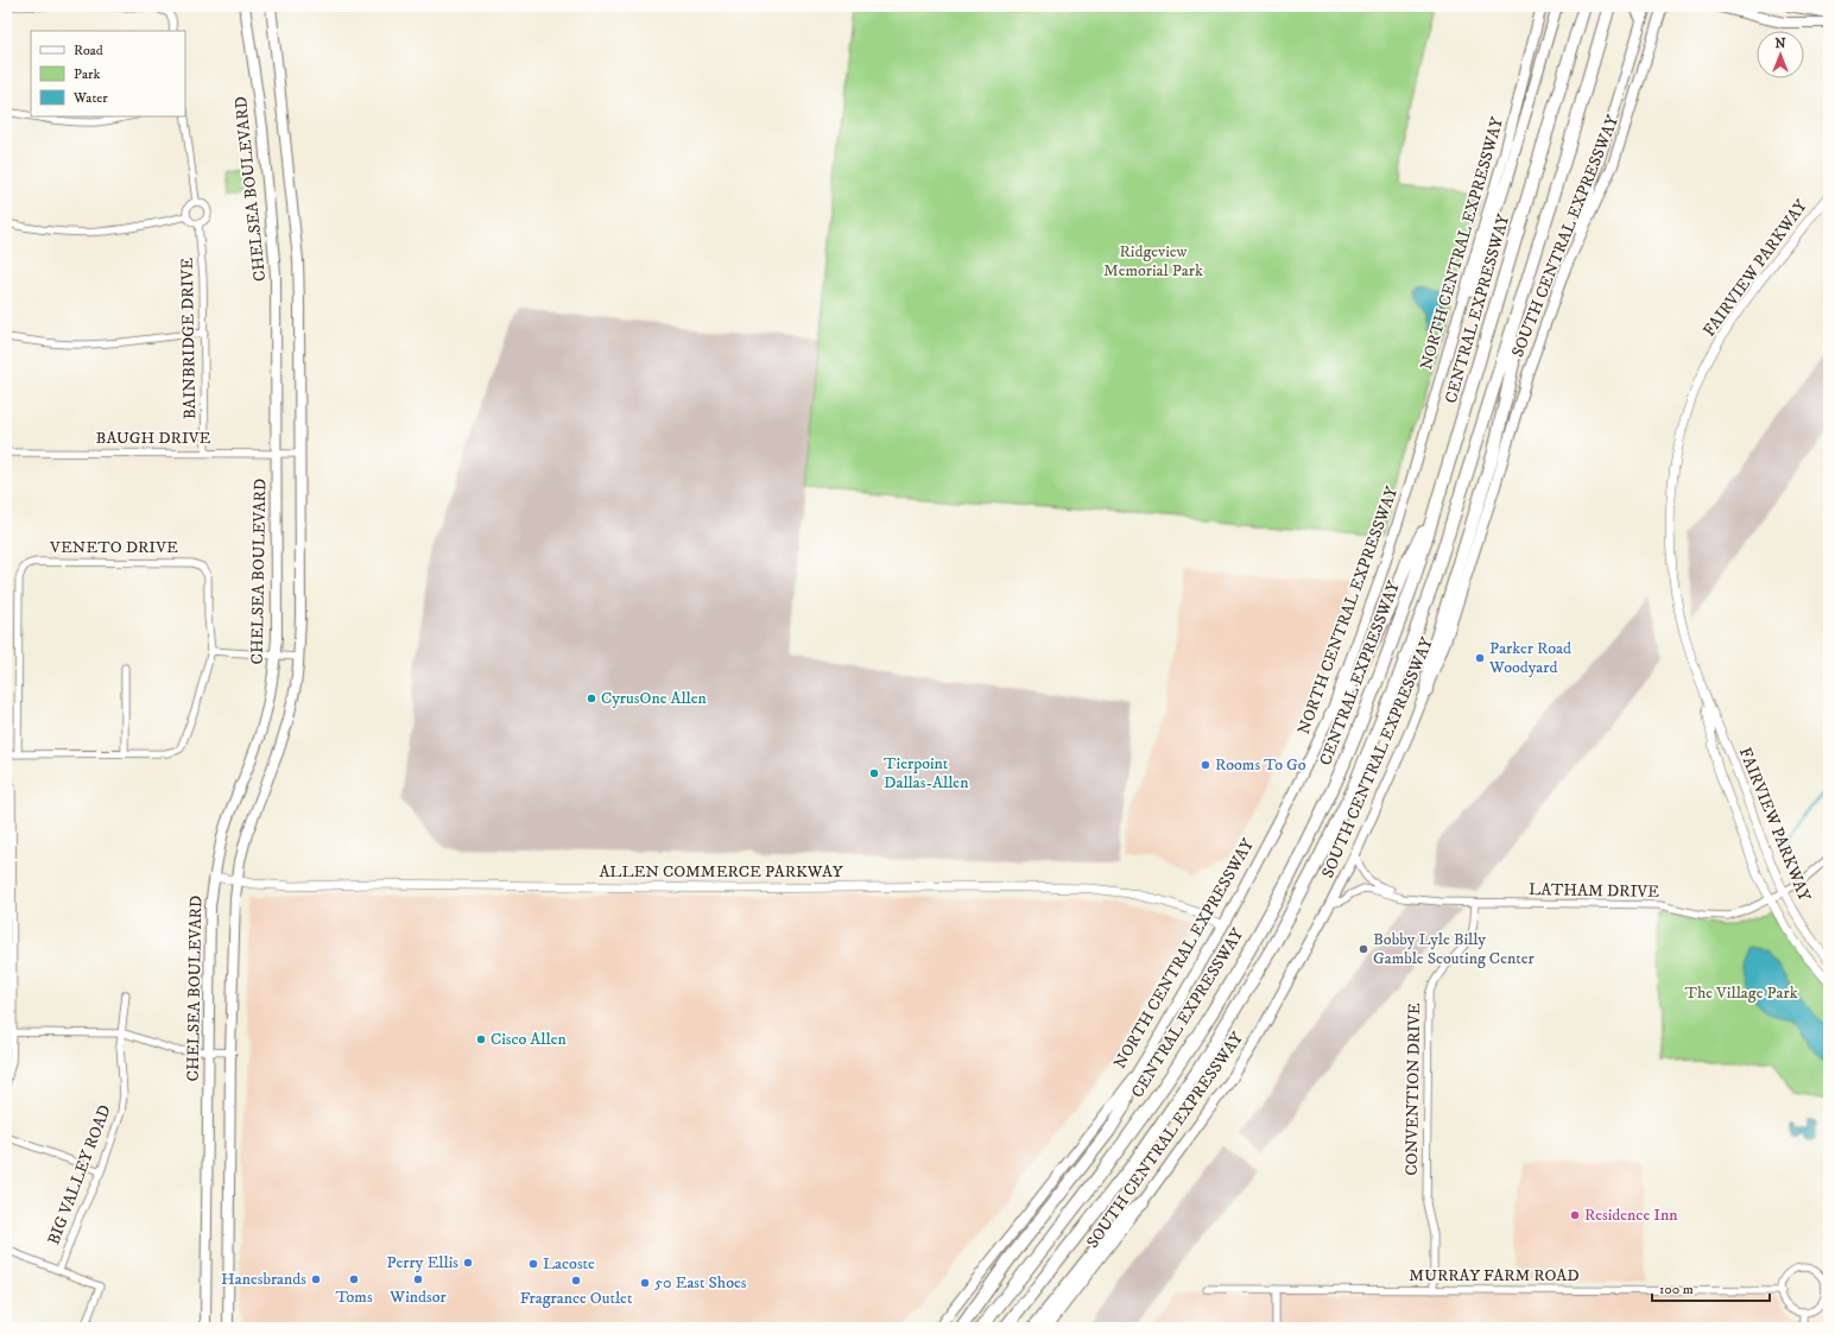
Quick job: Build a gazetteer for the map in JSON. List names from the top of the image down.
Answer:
{
  "streets": {
    "highway": ["CENTRAL EXPRESSWAY"],
    "main road": ["CHELSEA BOULEVARD", "SOUTH CENTRAL EXPRESSWAY", "NORTH CENTRAL EXPRESSWAY"],
    "street": [
      "FAIRVIEW PARKWAY",
      "BAINBRIDGE DRIVE",
      "BAUGH DRIVE",
      "VENETO DRIVE",
      "ALLEN COMMERCE PARKWAY",
      "LATHAM DRIVE",
      "CONVENTION DRIVE",
      "BIG VALLEY ROAD",
      "MURRAY FARM ROAD"
    ]
  },
  "crossings": [
    ["CHELSEA BOULEVARD", "BAUGH DRIVE"],
    ["CHELSEA BOULEVARD", "ALLEN COMMERCE PARKWAY"],
    ["SOUTH CENTRAL EXPRESSWAY", "LATHAM DRIVE"],
    ["NORTH CENTRAL EXPRESSWAY", "ALLEN COMMERCE PARKWAY"],
    ["FAIRVIEW PARKWAY", "LATHAM DRIVE"],
    ["BAINBRIDGE DRIVE", "BAUGH DRIVE"],
    ["LATHAM DRIVE", "CONVENTION DRIVE"],
    ["CONVENTION DRIVE", "MURRAY FARM ROAD"]
  ],
  "parks": ["Ridgeview Memorial Park", "The Village Park"],
  "places": [
    "Parker Road Woodyard",
    "CyrusOne Allen",
    "Rooms To Go",
    "Tierpoint Dallas-Allen",
    "Bobby Lyle Billy Gamble Scouting Center",
    "Cisco Allen",
    "Residence Inn",
    "Perry Ellis",
    "Lacoste",
    "Hanesbrands",
    "Toms",
    "Windsor",
    "Fragrance Outlet",
    "50 East Shoes"
  ],
  "legend": ["Road", "Park", "Water"],
  "scale_bar": "100 m",
  "north": "top"
}
